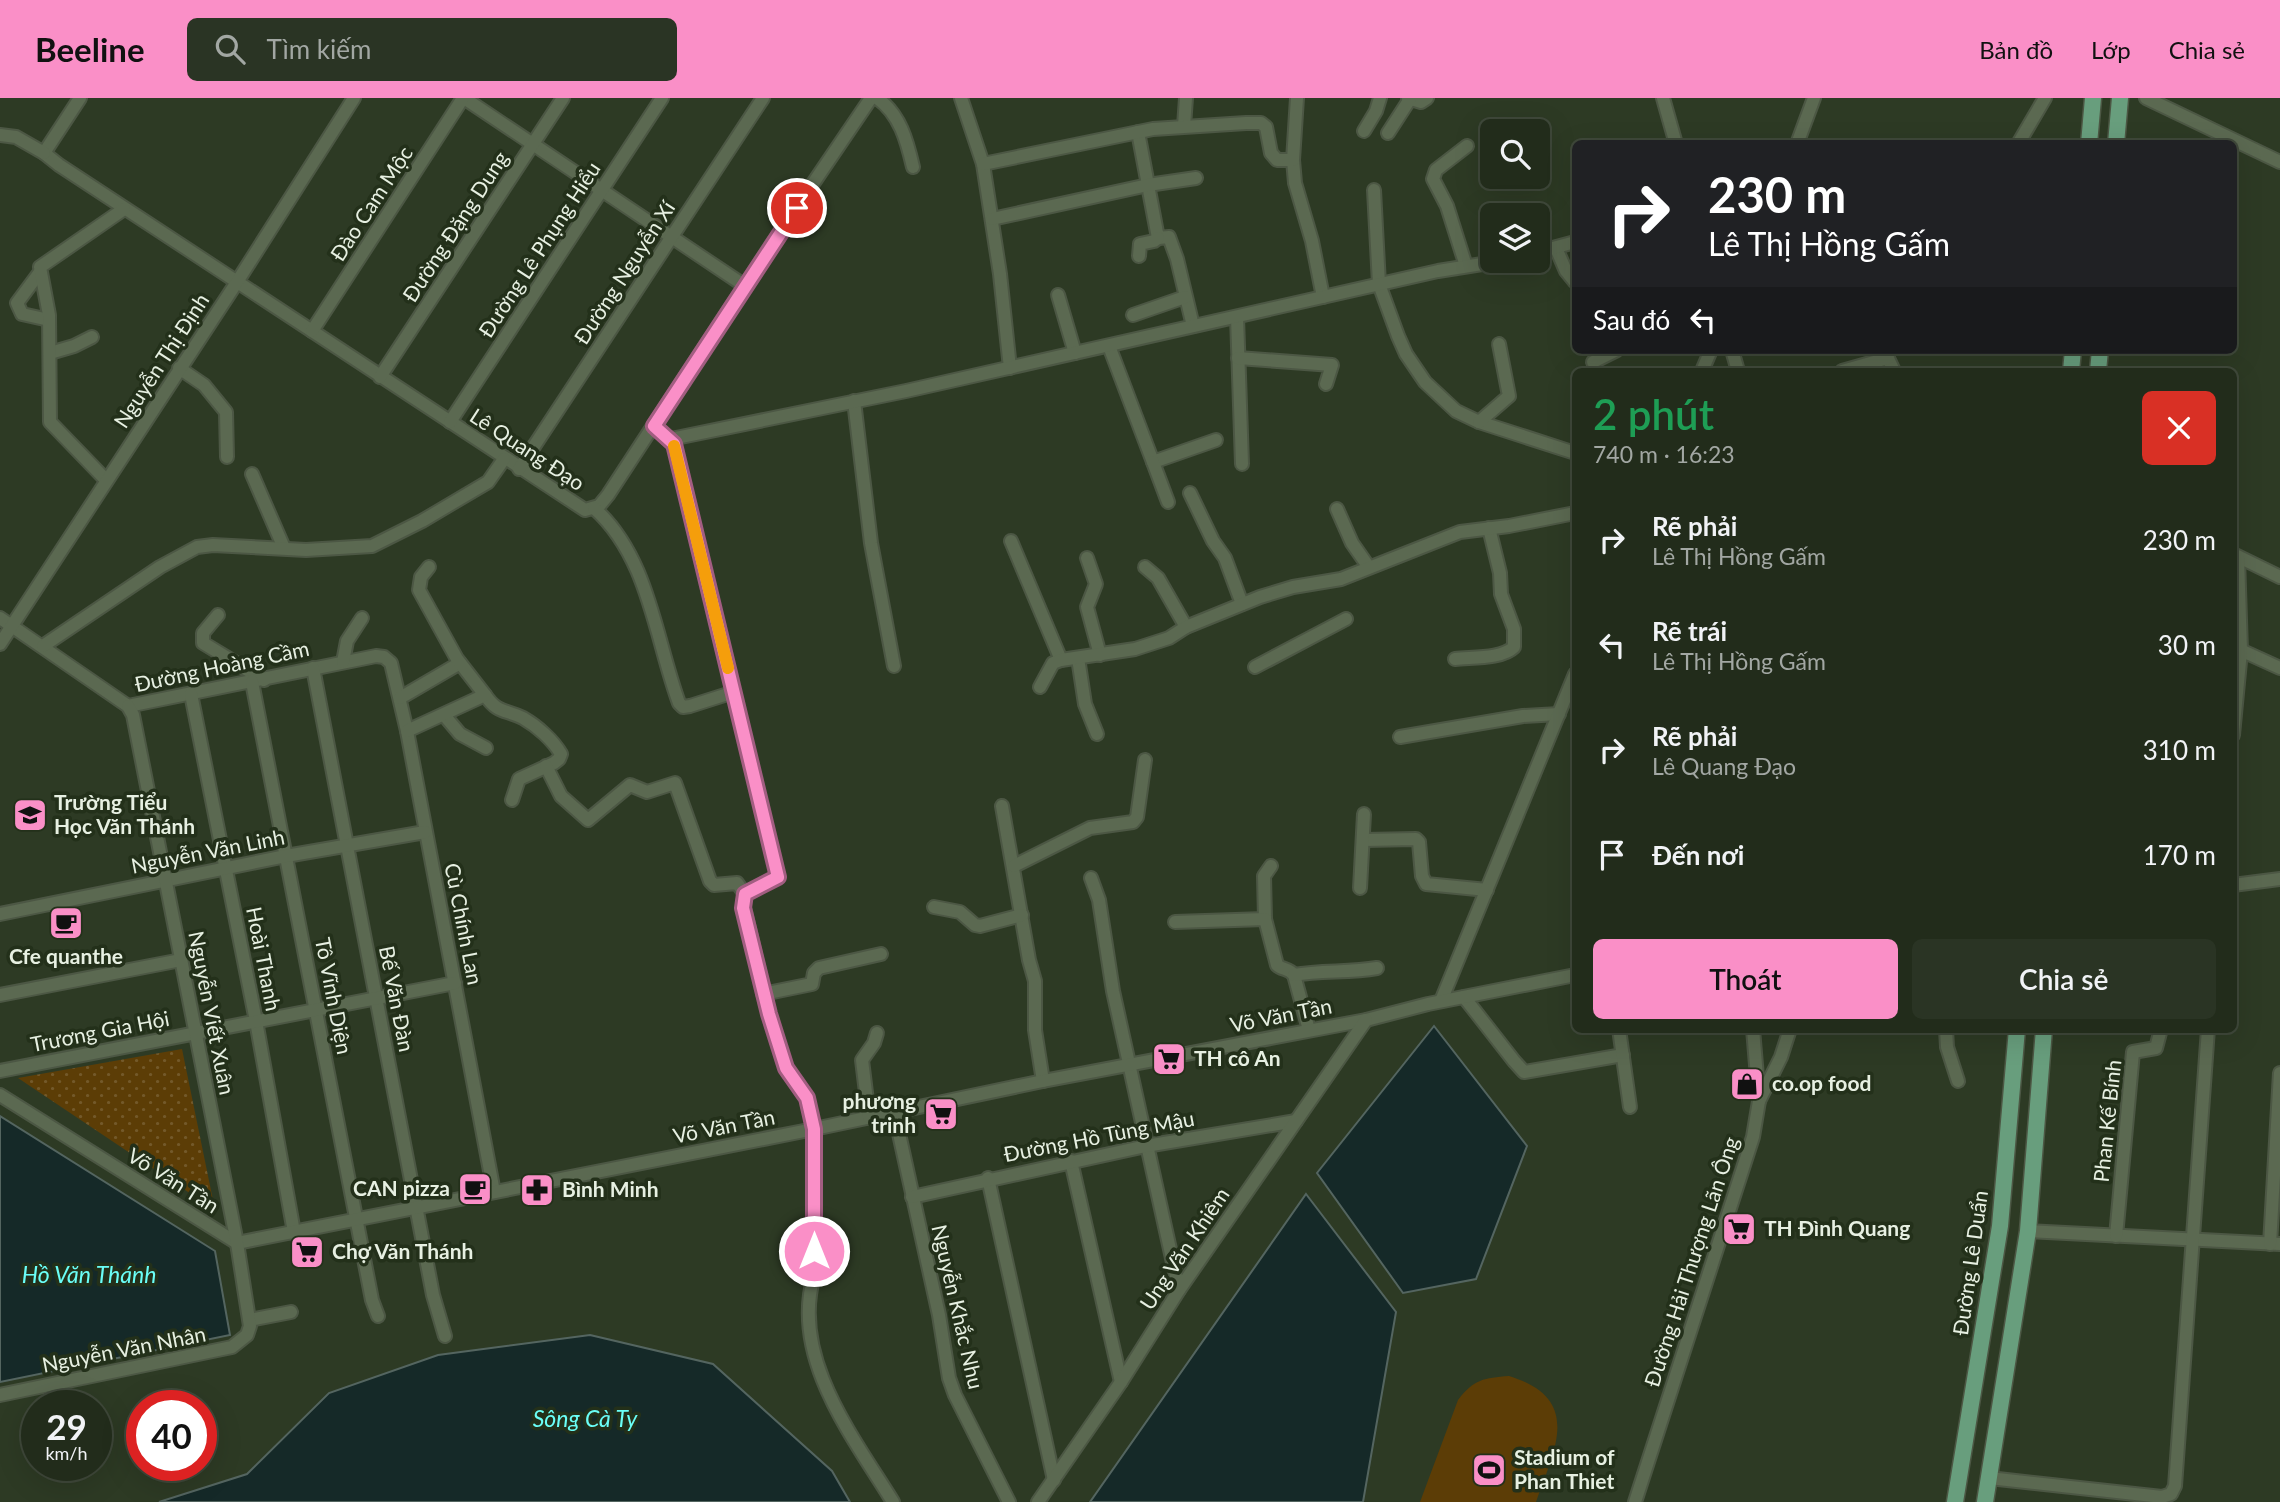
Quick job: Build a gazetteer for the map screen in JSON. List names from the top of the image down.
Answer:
{
  "streets": {
    "main road": ["Đường Lê Duẩn"],
    "street": [
      "Đào Cam Mộc",
      "Đường Đặng Dung",
      "Đường Lê Phụng Hiểu",
      "Đường Nguyễn Xí",
      "Nguyễn Thị Định",
      "Lê Quang Đạo",
      "Đường Hoàng Cầm",
      "Nguyễn Văn Linh",
      "Cù Chính Lan",
      "Hoài Thanh",
      "Tô Vĩnh Diện",
      "Bế Văn Đàn",
      "Nguyễn Viết Xuân",
      "Võ Văn Tần",
      "Trương Gia Hội",
      "Phan Kế Bính",
      "Đường Hồ Tùng Mậu",
      "Ung Văn Khiêm",
      "Đường Hải Thượng Lãn Ông",
      "Nguyễn Khắc Nhu",
      "Nguyễn Văn Nhân"
    ]
  },
  "crossings": [
    ["Đào Cam Mộc", "Lê Quang Đạo"],
    ["Đường Đặng Dung", "Lê Quang Đạo"],
    ["Đường Lê Phụng Hiểu", "Lê Quang Đạo"],
    ["Đường Nguyễn Xí", "Lê Quang Đạo"],
    ["Nguyễn Thị Định", "Lê Quang Đạo"],
    ["Nguyễn Thị Định", "Đường Hoàng Cầm"],
    ["Đường Hoàng Cầm", "Cù Chính Lan"],
    ["Đường Hoàng Cầm", "Hoài Thanh"],
    ["Đường Hoàng Cầm", "Tô Vĩnh Diện"],
    ["Đường Hoàng Cầm", "Bế Văn Đàn"],
    ["Đường Hoàng Cầm", "Nguyễn Viết Xuân"],
    ["Nguyễn Văn Linh", "Cù Chính Lan"],
    ["Nguyễn Văn Linh", "Hoài Thanh"],
    ["Nguyễn Văn Linh", "Tô Vĩnh Diện"],
    ["Nguyễn Văn Linh", "Bế Văn Đàn"],
    ["Nguyễn Văn Linh", "Nguyễn Viết Xuân"],
    ["Cù Chính Lan", "Võ Văn Tần"],
    ["Cù Chính Lan", "Trương Gia Hội"],
    ["Hoài Thanh", "Võ Văn Tần"],
    ["Hoài Thanh", "Trương Gia Hội"],
    ["Tô Vĩnh Diện", "Võ Văn Tần"],
    ["Tô Vĩnh Diện", "Trương Gia Hội"],
    ["Bế Văn Đàn", "Võ Văn Tần"],
    ["Bế Văn Đàn", "Trương Gia Hội"],
    ["Nguyễn Viết Xuân", "Võ Văn Tần"],
    ["Nguyễn Viết Xuân", "Trương Gia Hội"],
    ["Nguyễn Viết Xuân", "Nguyễn Văn Nhân"],
    ["Võ Văn Tần", "Ung Văn Khiêm"],
    ["Võ Văn Tần", "Nguyễn Khắc Nhu"],
    ["Đường Hồ Tùng Mậu", "Ung Văn Khiêm"],
    ["Đường Hồ Tùng Mậu", "Nguyễn Khắc Nhu"]
  ],
  "water": ["Hồ Văn Thánh", "Sông Cà Ty"],
  "places": {
    "school or university": ["Trường Tiểu Học Văn Thánh"],
    "cafe": ["Cfe quanthe", "CAN pizza"],
    "supermarket": [
      "TH cô An",
      "phương trinh",
      "TH Đình Quang",
      "Chợ Văn Thánh"
    ],
    "shop": ["co.op food"],
    "pharmacy": ["Bình Minh"],
    "sports": ["Stadium of Phan Thiet"]
  },
  "page": {
    "header": "Beeline",
    "search": "Tìm kiếm",
    "nav": ["Bản đồ", "Lớp", "Chia sẻ"],
    "turn": ["230 m", "Lê Thị Hồng Gấm"],
    "then": "Sau đó",
    "heading": ["2 phút", "740 m · 16:23"],
    "list": [
      {
        "name": "Rẽ phải",
        "note": "Lê Thị Hồng Gấm",
        "value": "230 m"
      },
      {
        "name": "Rẽ trái",
        "note": "Lê Thị Hồng Gấm",
        "value": "30 m"
      },
      {
        "name": "Rẽ phải",
        "note": "Lê Quang Đạo",
        "value": "310 m"
      },
      {
        "name": "Đến nơi",
        "value": "170 m"
      }
    ],
    "buttons": ["Thoát", "Chia sẻ"],
    "speed": "29 km/h",
    "limit": "40"
  }
}
